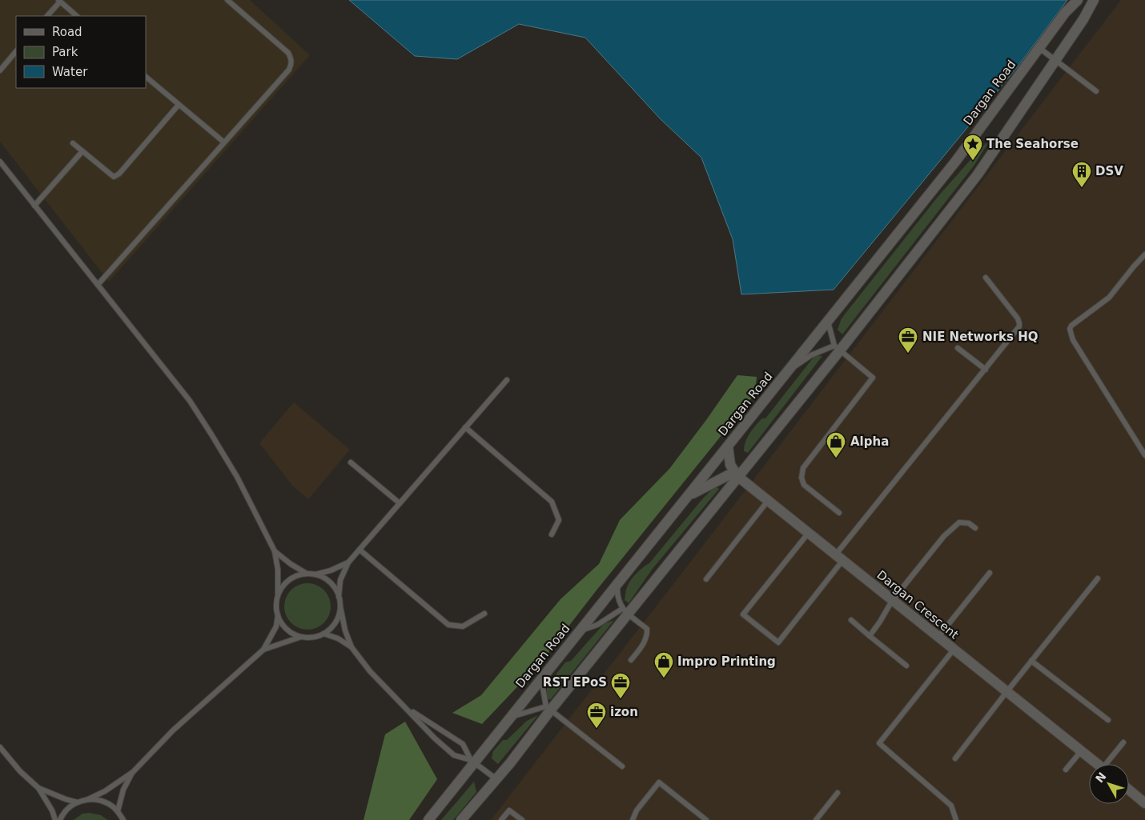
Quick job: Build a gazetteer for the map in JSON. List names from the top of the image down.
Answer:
{
  "streets": {
    "street": ["Dargan Road", "Dargan Crescent"]
  },
  "places": {
    "place": ["The Seahorse"],
    "building": ["DSV"],
    "office": ["NIE Networks HQ", "RST EPoS", "izon"],
    "shop": ["Alpha", "Impro Printing"]
  },
  "legend": ["Road", "Park", "Water"],
  "north": "top left"
}
